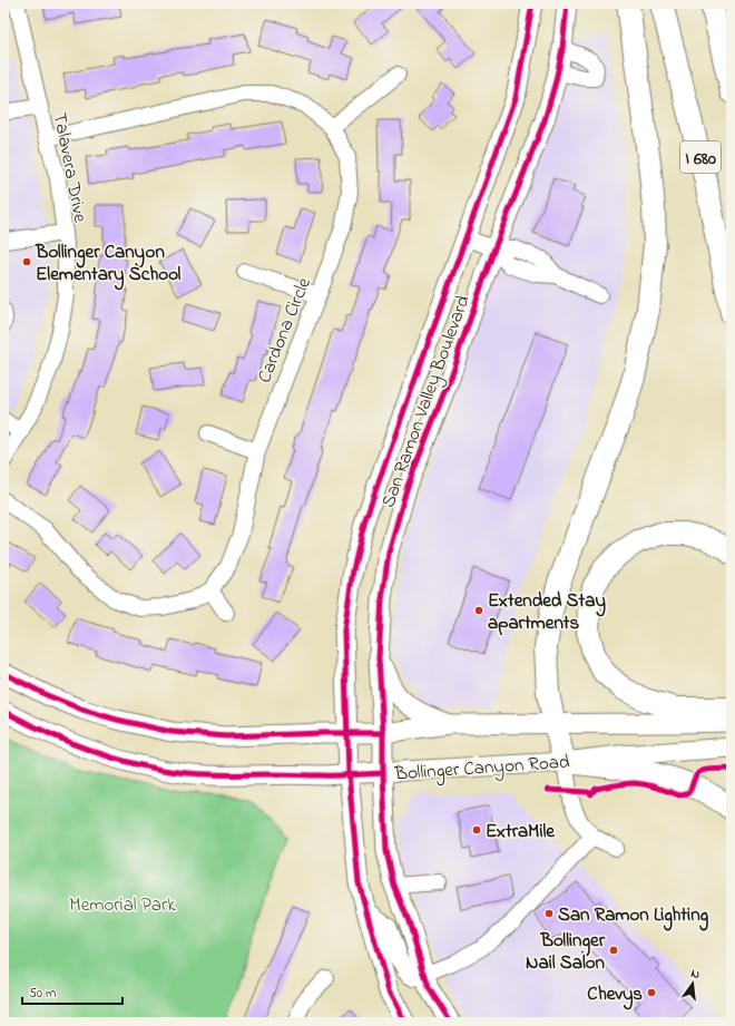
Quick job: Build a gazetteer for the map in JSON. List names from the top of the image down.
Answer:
{
  "streets": {
    "highway": ["I 680"],
    "main road": ["San Ramon Valley Boulevard", "Bollinger Canyon Road"],
    "street": ["Talavera Drive", "Cardona Circle"]
  },
  "crossings": [
    ["Talavera Drive", "Cardona Circle"],
    ["San Ramon Valley Boulevard", "Bollinger Canyon Road"]
  ],
  "parks": ["Memorial Park"],
  "places": [
    "Bollinger Canyon Elementary School",
    "Extended Stay apartments",
    "ExtraMile",
    "San Ramon Lighting",
    "Bollinger Nail Salon",
    "Chevys"
  ],
  "scale_bar": "50 m",
  "north": "top"
}
